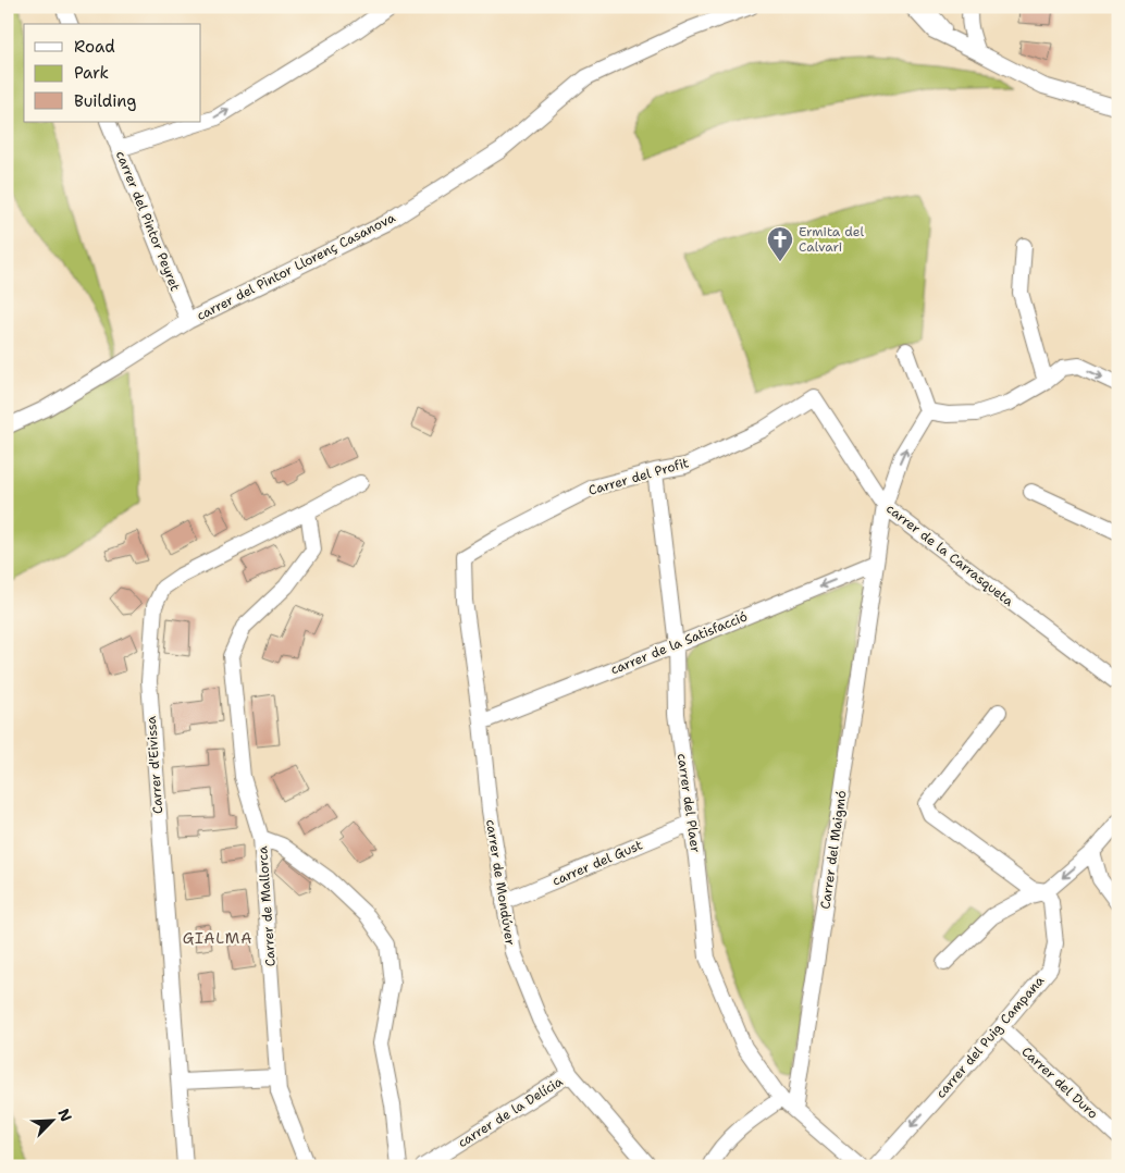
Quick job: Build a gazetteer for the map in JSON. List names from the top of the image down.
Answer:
{
  "streets": {
    "street": [
      "carrer del Pintor Peyret",
      "carrer del Pintor Llorenç Casanova",
      "Carrer del Profit",
      "carrer de la Carrasqueta",
      "carrer de la Satisfacció",
      "Carrer d'Eivissa",
      "carrer del Plaer",
      "Carrer del Maigmó",
      "carrer del Gust",
      "carrer de Mondúver",
      "Carrer de Mallorca",
      "carrer del Puig Campana",
      "Carrer del Duro",
      "carrer de la Delícia"
    ]
  },
  "crossings": [
    ["carrer del Pintor Peyret", "carrer del Pintor Llorenç Casanova"],
    ["Carrer del Profit", "carrer de la Carrasqueta"],
    ["Carrer del Profit", "carrer del Plaer"],
    ["Carrer del Profit", "carrer de Mondúver"],
    ["carrer de la Carrasqueta", "Carrer del Maigmó"],
    ["carrer de la Satisfacció", "carrer del Plaer"],
    ["carrer de la Satisfacció", "Carrer del Maigmó"],
    ["carrer de la Satisfacció", "carrer de Mondúver"],
    ["Carrer d'Eivissa", "Carrer de Mallorca"],
    ["carrer del Plaer", "Carrer del Maigmó"],
    ["carrer del Plaer", "carrer del Gust"],
    ["carrer del Gust", "carrer de Mondúver"],
    ["carrer de Mondúver", "carrer de la Delícia"],
    ["carrer del Puig Campana", "Carrer del Duro"]
  ],
  "one_way": ["carrer de la Satisfacció", "carrer del Puig Campana"],
  "districts": ["GIALMA"],
  "places": {
    "church": ["Ermita del Calvari"]
  },
  "legend": ["Road", "Park", "Building"],
  "north": "top right"
}
